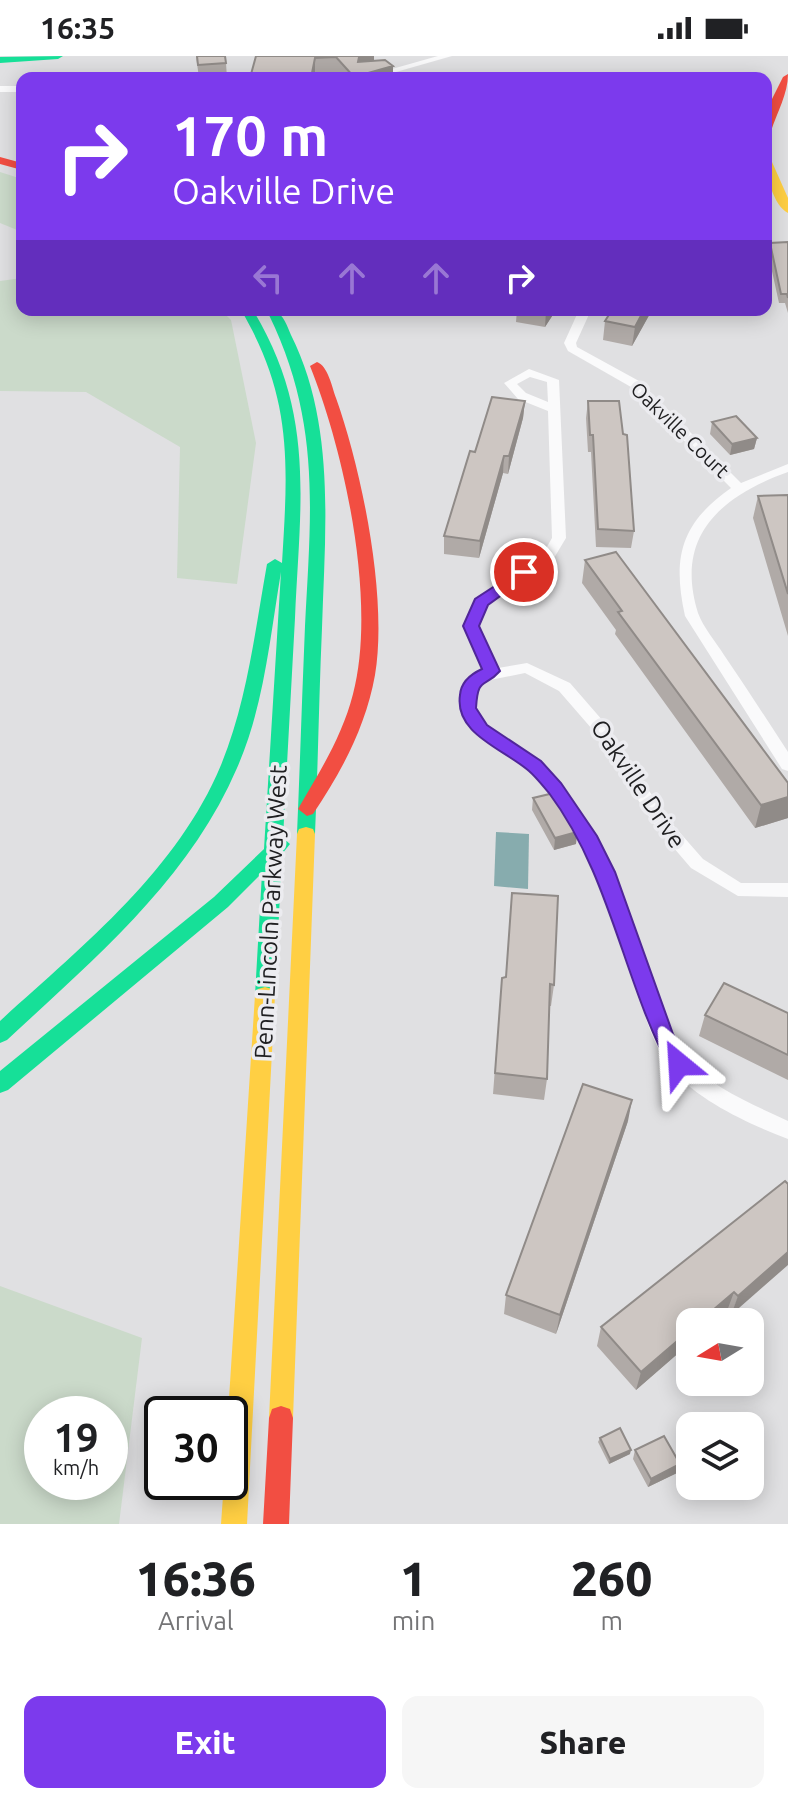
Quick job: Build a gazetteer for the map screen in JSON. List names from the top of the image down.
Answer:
{
  "streets": {
    "main road": ["Penn-Lincoln Parkway West"],
    "street": ["Oakville Court", "Oakville Drive"]
  },
  "north": "left",
  "page": {
    "status": "16:35",
    "turn": ["170 m", "Oakville Drive"],
    "speed": "19 km/h",
    "limit": "30",
    "eta": [
      "16:36",
      "Arrival",
      "1",
      "min",
      "260",
      "m"
    ],
    "buttons": ["Exit", "Share"]
  }
}
